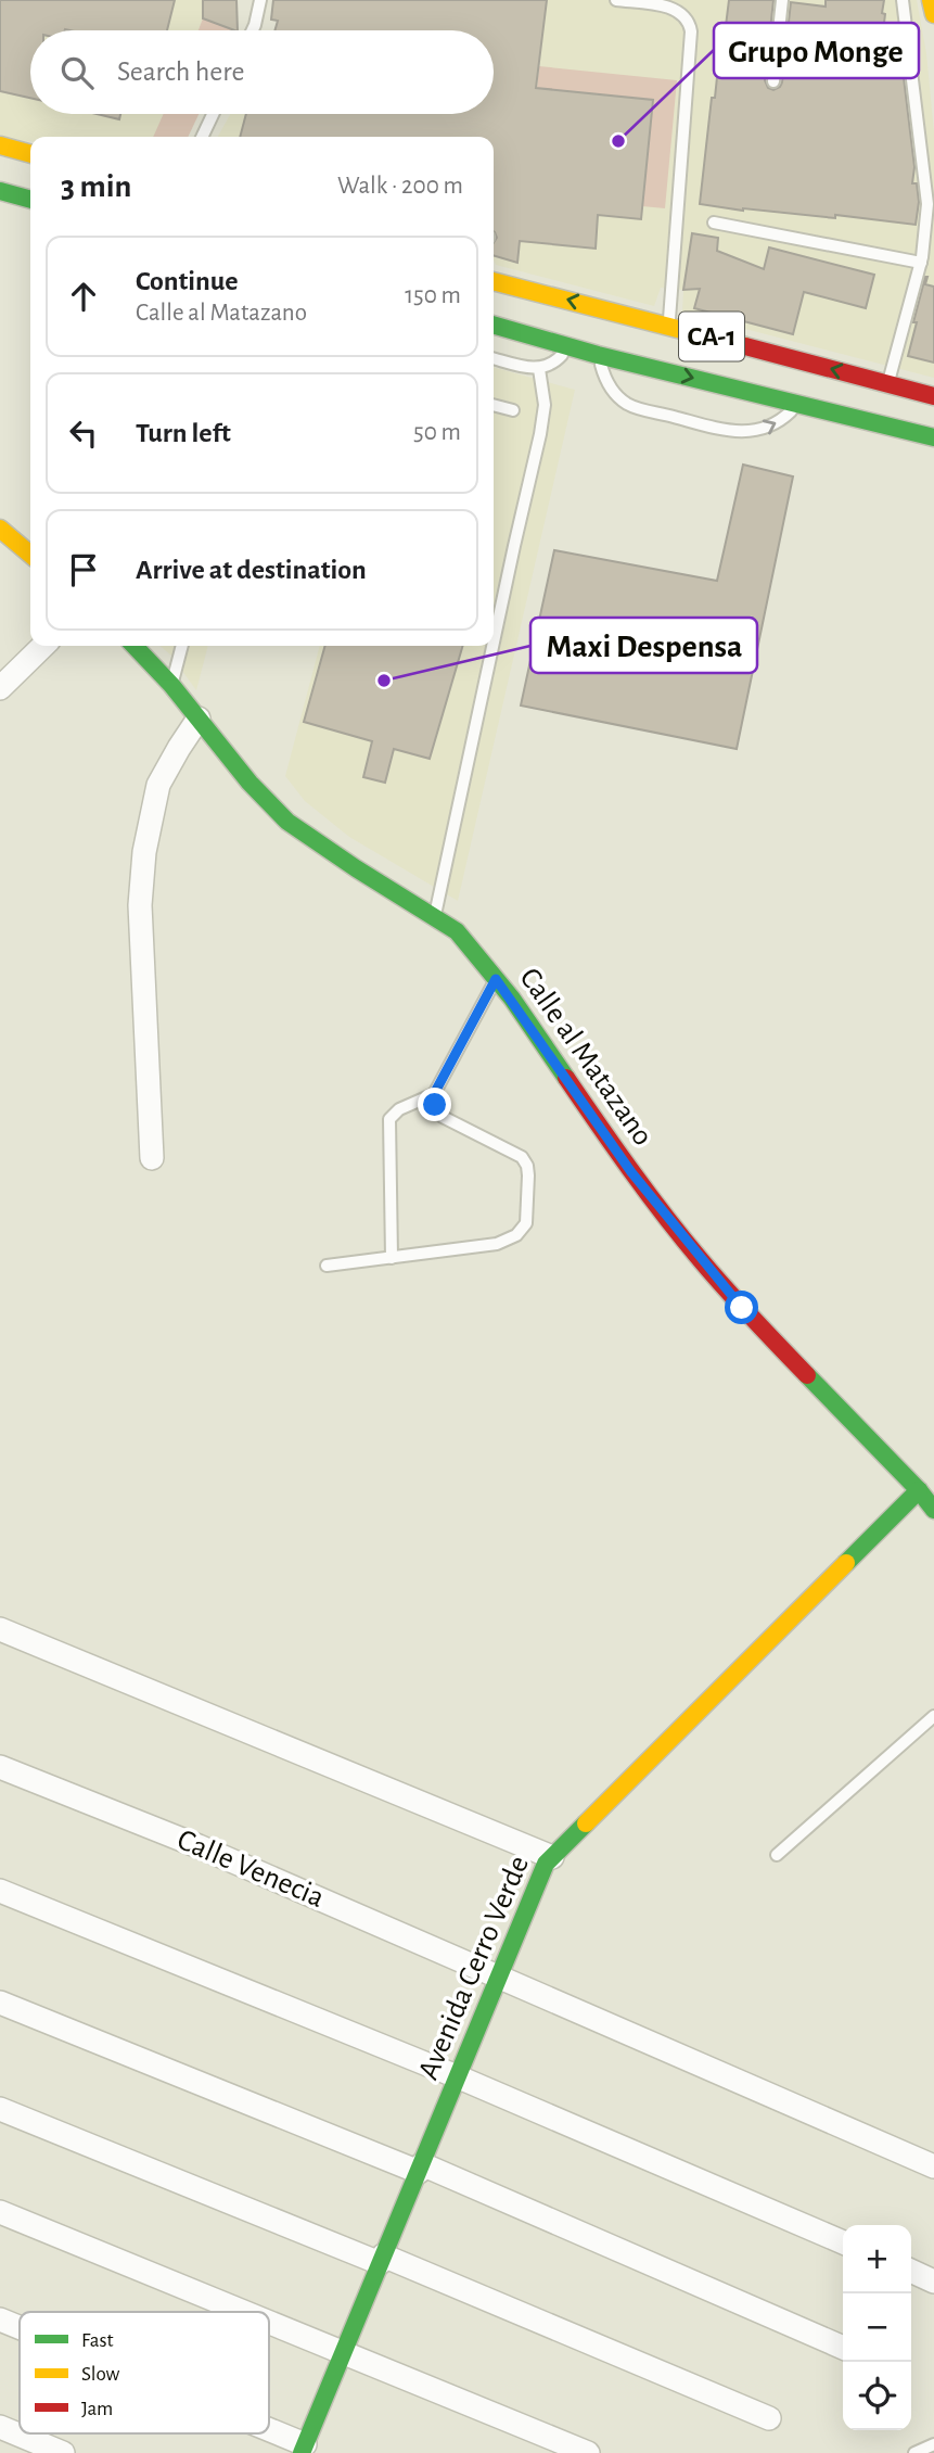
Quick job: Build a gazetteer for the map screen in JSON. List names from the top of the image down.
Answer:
{
  "streets": {
    "main road": ["CA-1", "Calle al Matazano", "Avenida Cerro Verde"],
    "street": ["Calle Venecia"]
  },
  "crossings": [
    ["Calle al Matazano", "Avenida Cerro Verde"],
    ["Calle Venecia", "Avenida Cerro Verde"]
  ],
  "places": ["Grupo Monge", "Maxi Despensa"],
  "legend": ["Fast", "Slow", "Jam"],
  "page": {
    "search": "Search here",
    "heading": ["3 min", "Walk · 200 m"],
    "list": [
      ["Continue", "Calle al Matazano", "150 m"],
      ["Turn left", "50 m"],
      "Arrive at destination"
    ],
    "map_buttons": ["+", "−"]
  }
}
